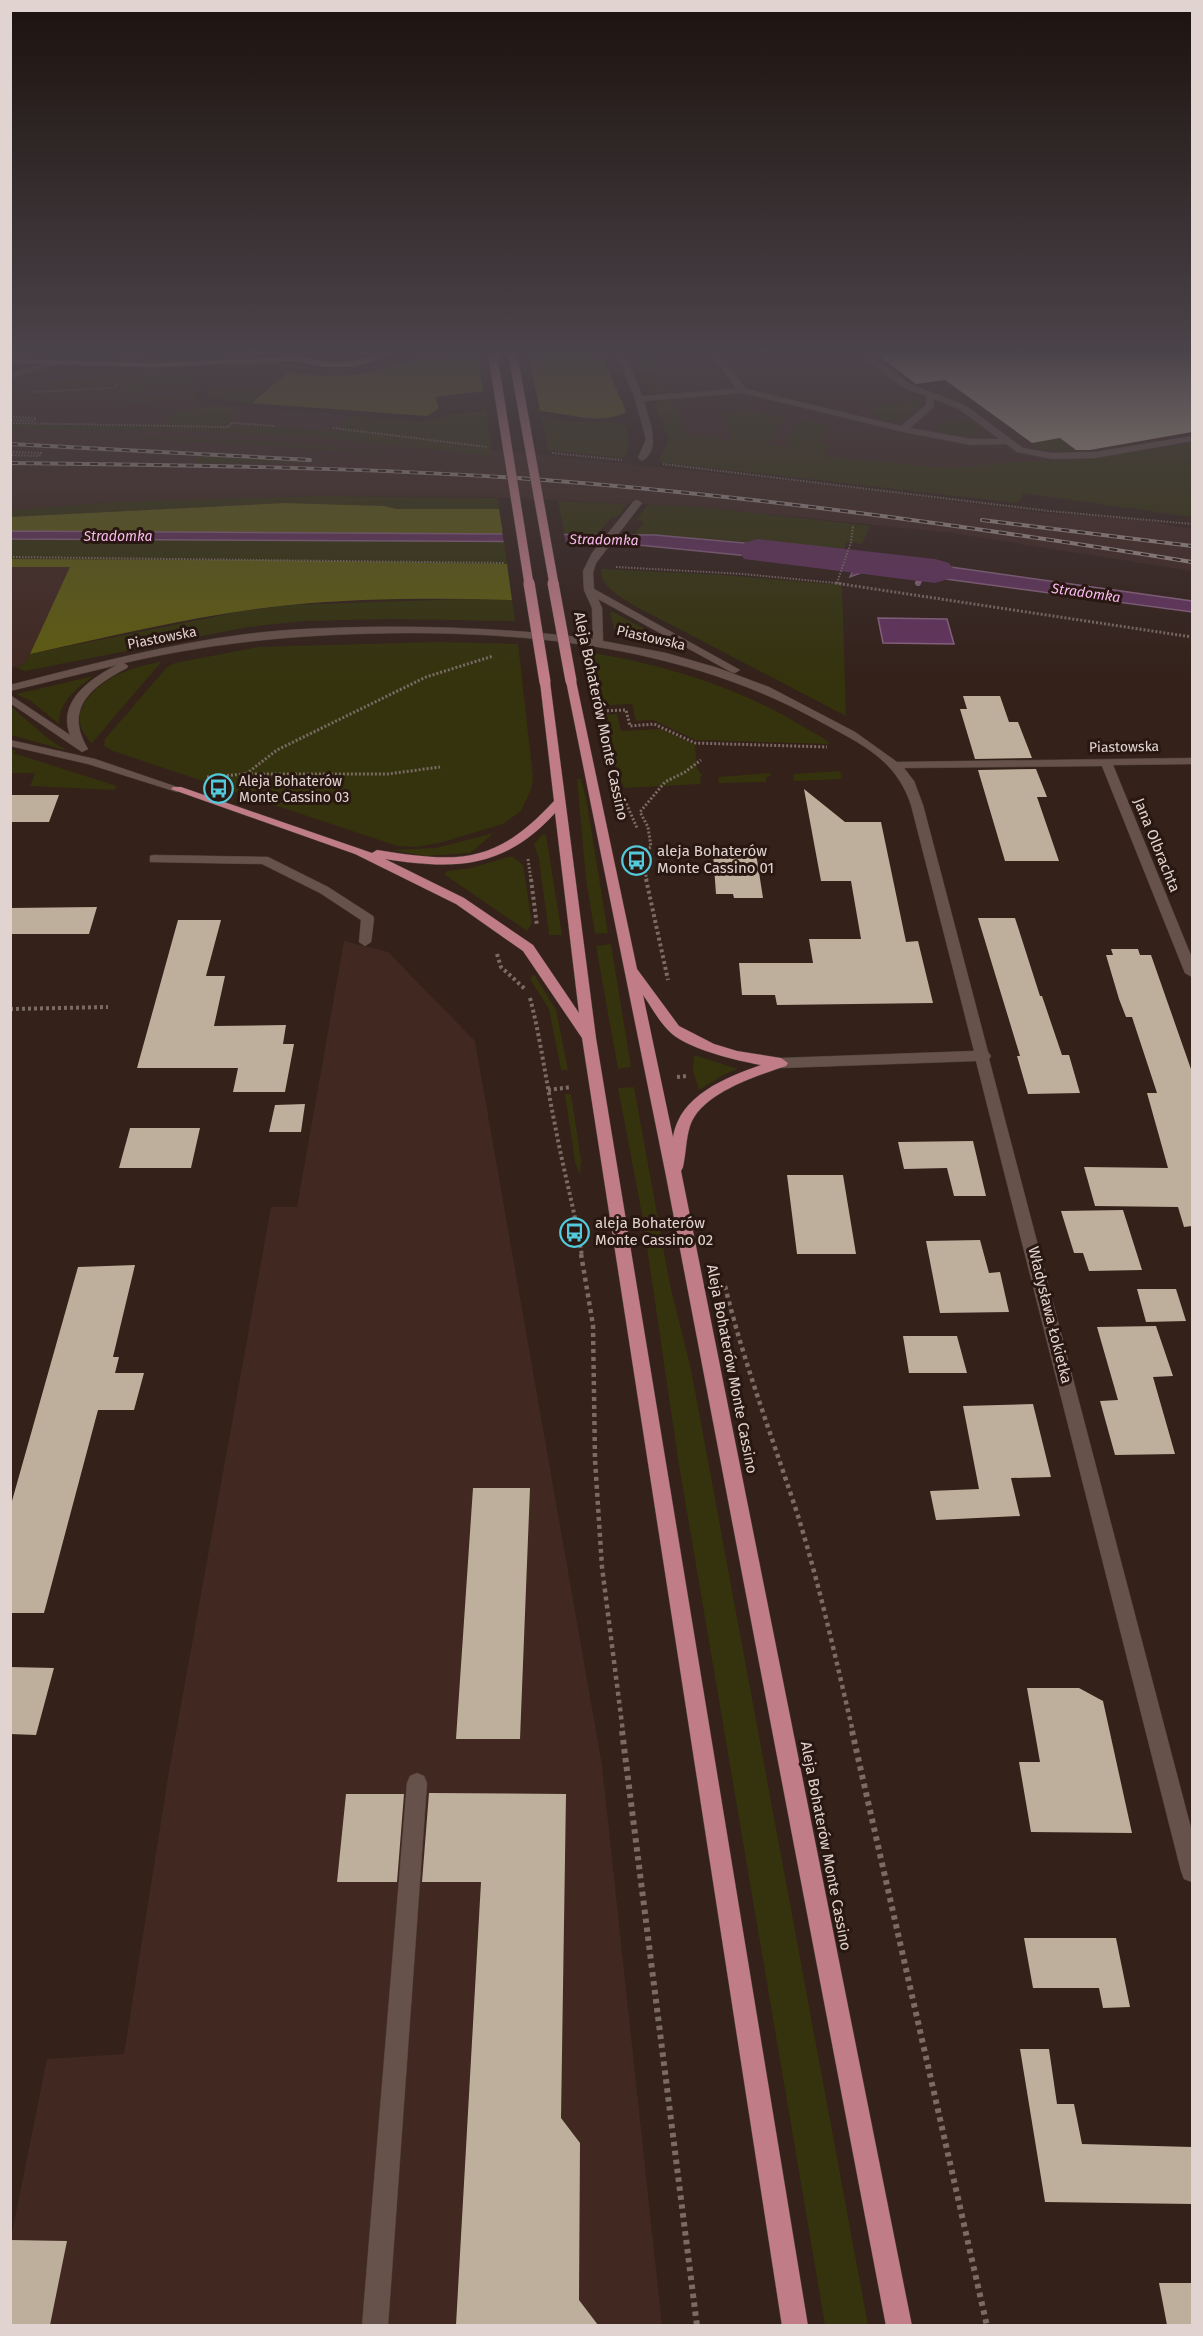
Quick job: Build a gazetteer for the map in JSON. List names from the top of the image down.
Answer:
{
  "streets": {
    "main road": ["Aleja Bohaterów Monte Cassino"],
    "street": ["Piastowska", "Jana Olbrachta", "Władysława Łokietka"]
  },
  "crossings": [
    ["Piastowska", "Jana Olbrachta"],
    ["Piastowska", "Władysława Łokietka"]
  ],
  "water": ["Stradomka"],
  "places": {
    "bus stop": ["Aleja Bohaterów Monte Cassino 03", "aleja Bohaterów Monte Cassino 01", "aleja Bohaterów Monte Cassino 02"]
  }
}
